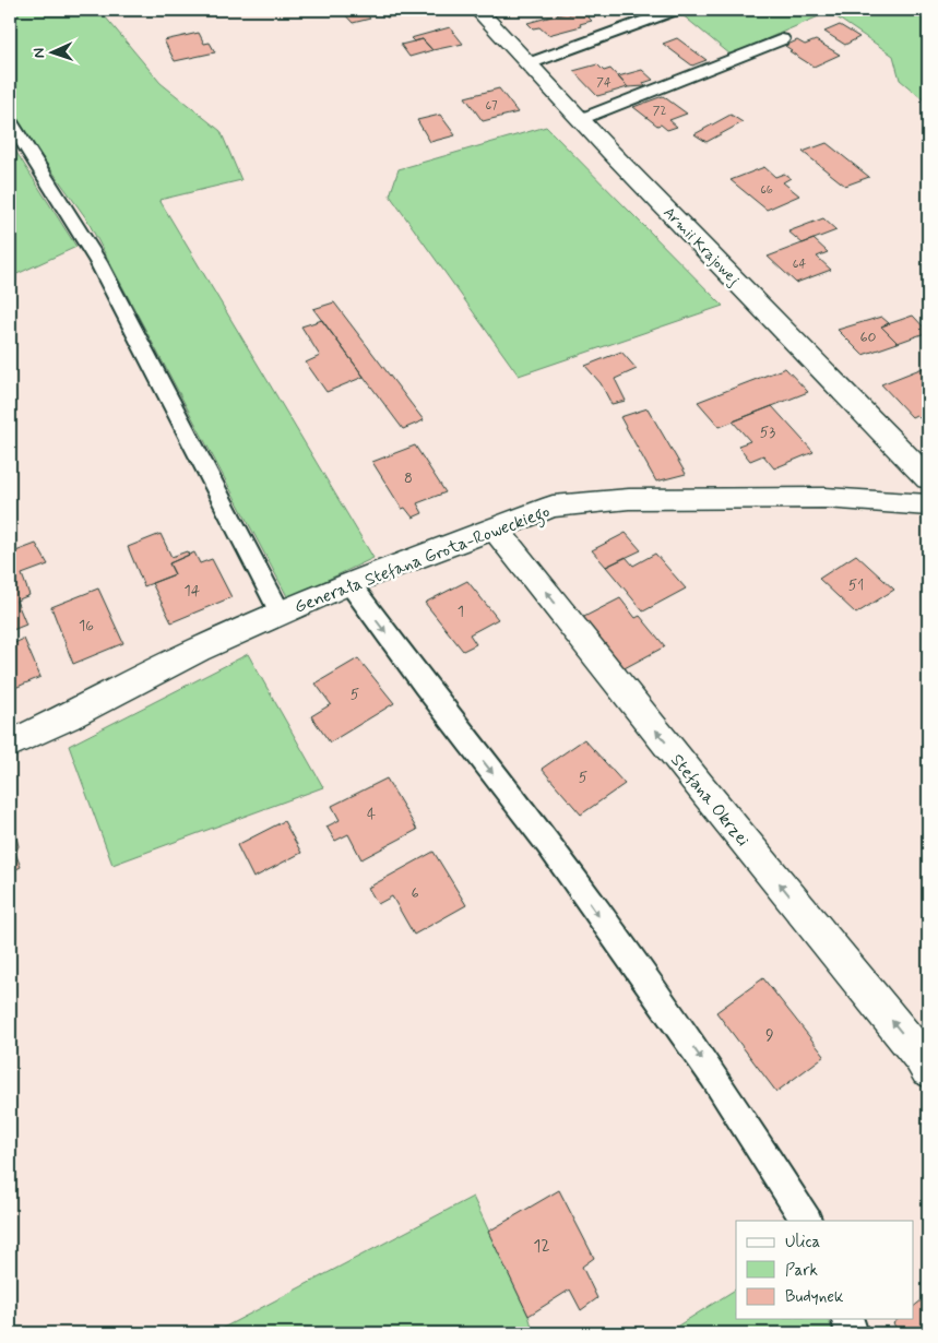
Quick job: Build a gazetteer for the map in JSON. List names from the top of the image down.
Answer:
{
  "streets": {
    "street": ["Armii Krajowej", "Generała Stefana Grota-Roweckiego", "Stefana Okrzei"]
  },
  "crossings": [
    ["Generała Stefana Grota-Roweckiego", "Stefana Okrzei"]
  ],
  "one_way": ["Stefana Okrzei"],
  "house_numbers": [
    "74",
    "67",
    "72",
    "66",
    "64",
    "60",
    "53",
    "8",
    "51",
    "14",
    "1",
    "16",
    "5",
    "5",
    "4",
    "6",
    "9",
    "12"
  ],
  "legend": ["Ulica", "Park", "Budynek"],
  "north": "left"
}
